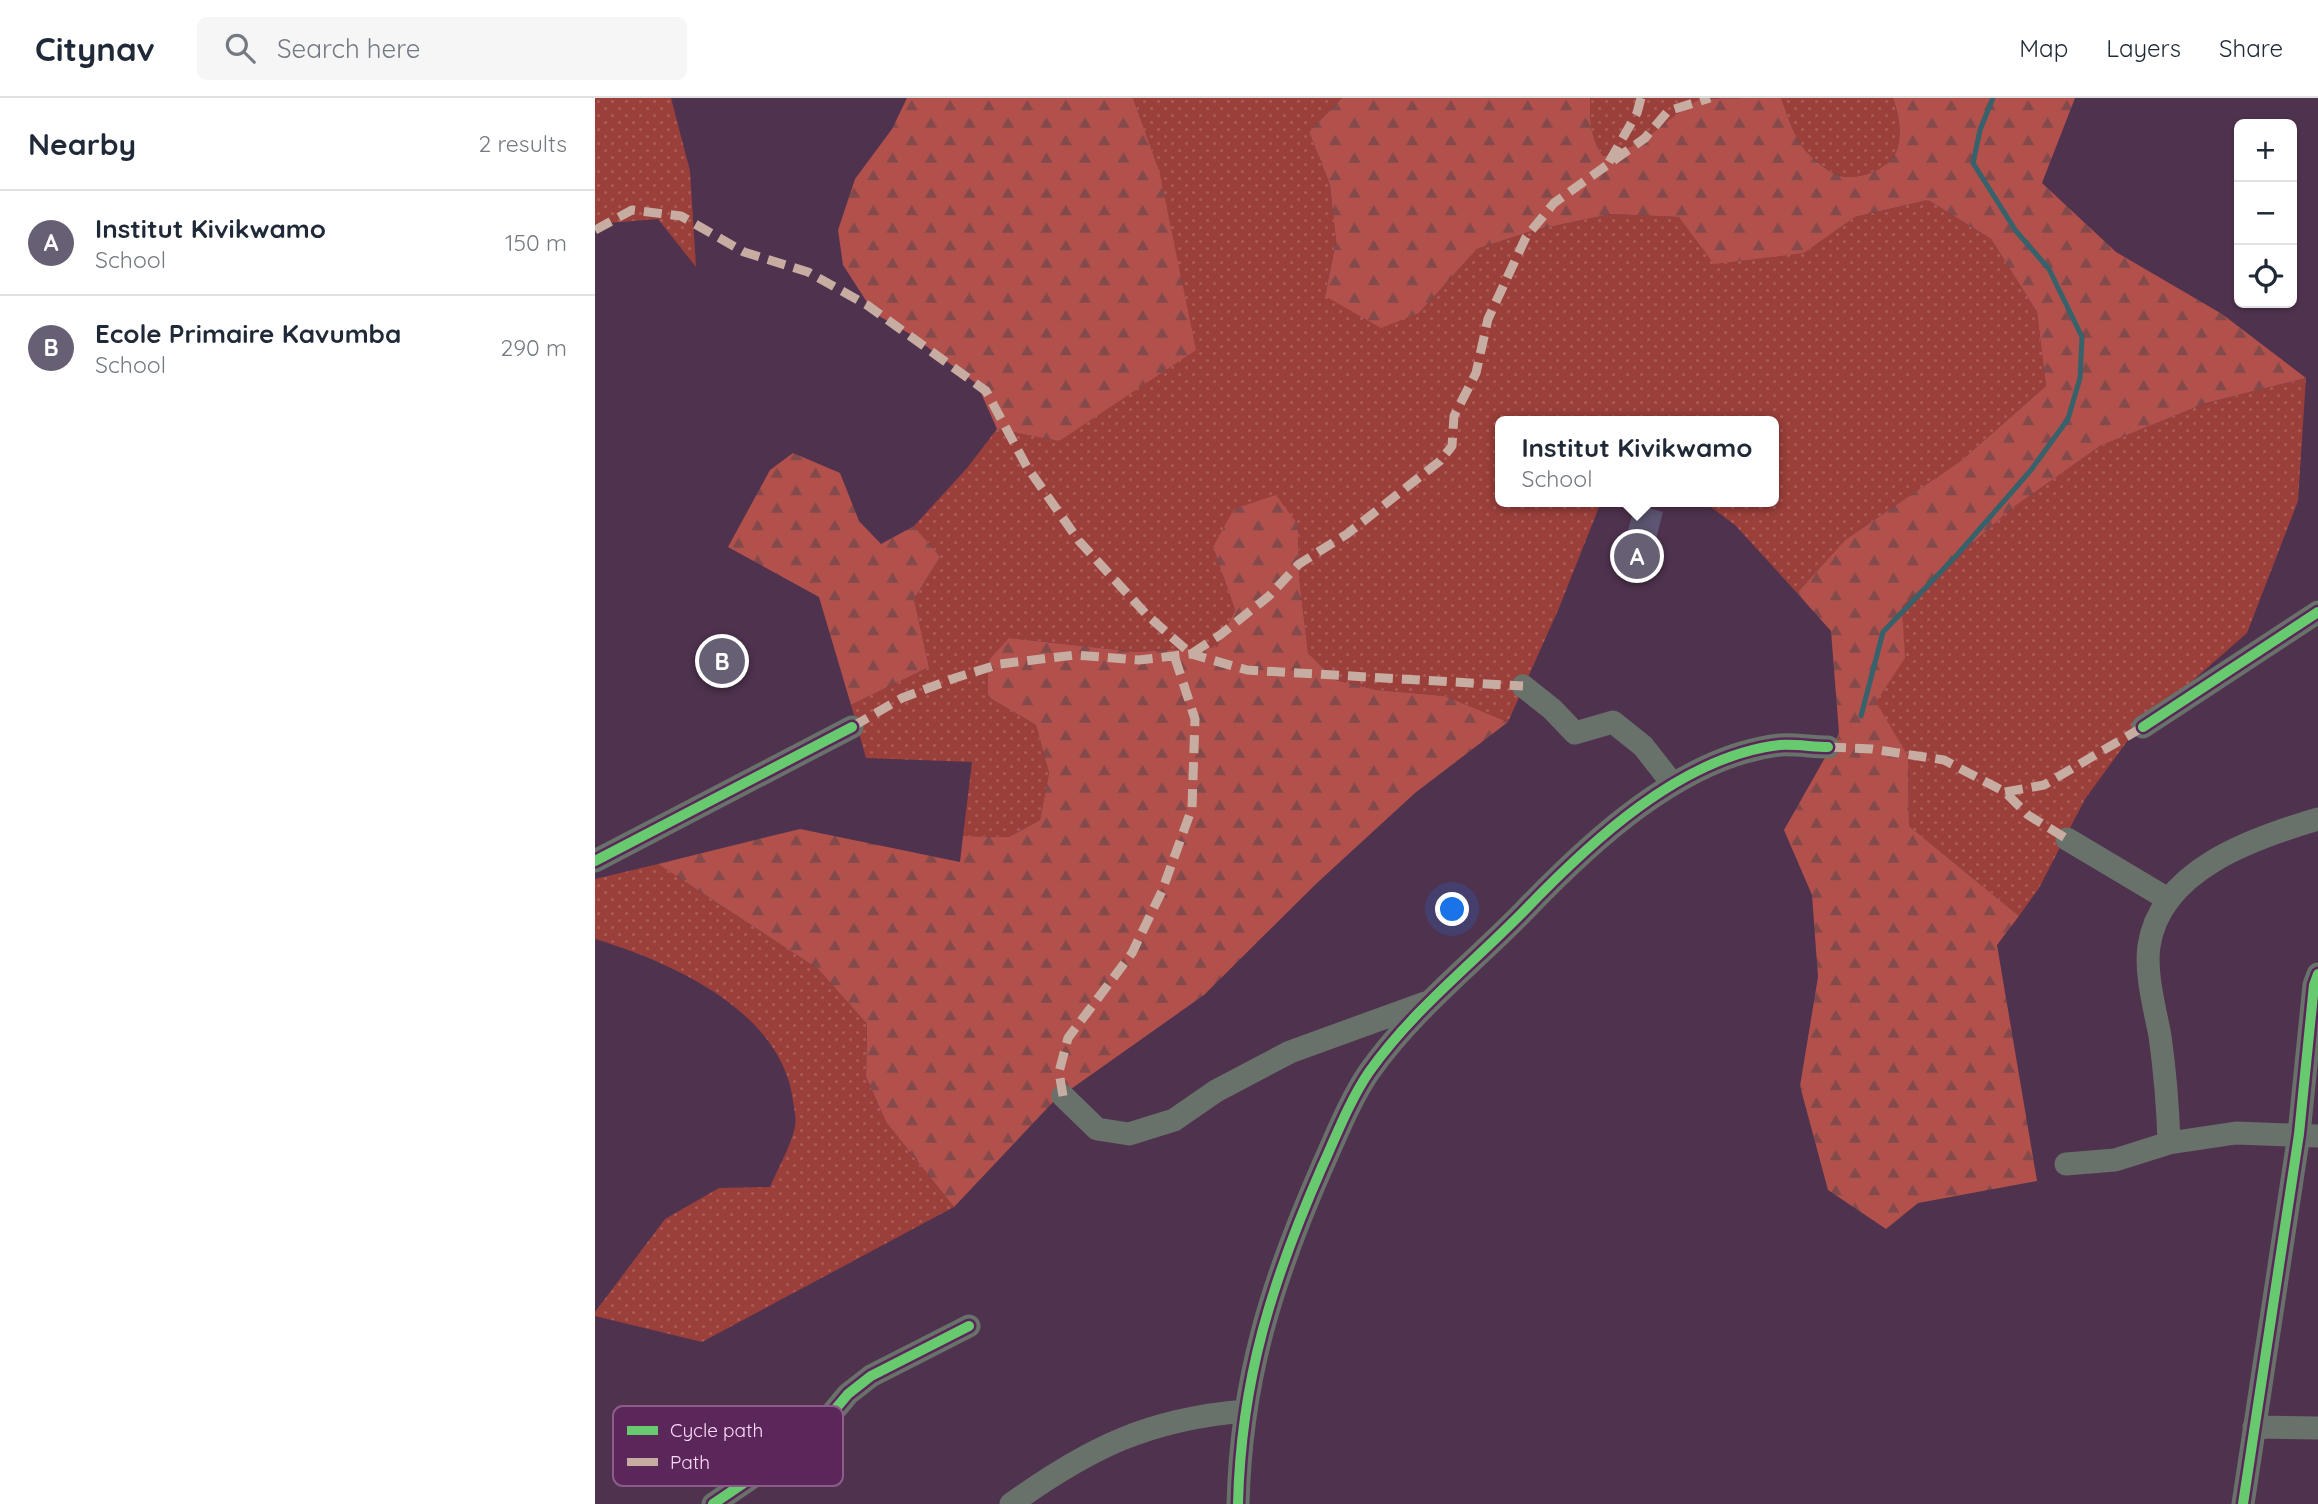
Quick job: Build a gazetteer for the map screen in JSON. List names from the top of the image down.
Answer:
{
  "legend": ["Cycle path", "Path"],
  "page": {
    "header": "Citynav",
    "search": "Search here",
    "nav": ["Map", "Layers", "Share"],
    "heading": ["Nearby", "2 results"],
    "map_buttons": ["+", "−"],
    "list": [
      {
        "mark": "A",
        "name": "Institut Kivikwamo",
        "note": "School",
        "value": "150 m"
      },
      {
        "mark": "B",
        "name": "Ecole Primaire Kavumba",
        "note": "School",
        "value": "290 m"
      }
    ],
    "popup": ["Institut Kivikwamo", "School"],
    "pins": ["A", "B"]
  }
}
